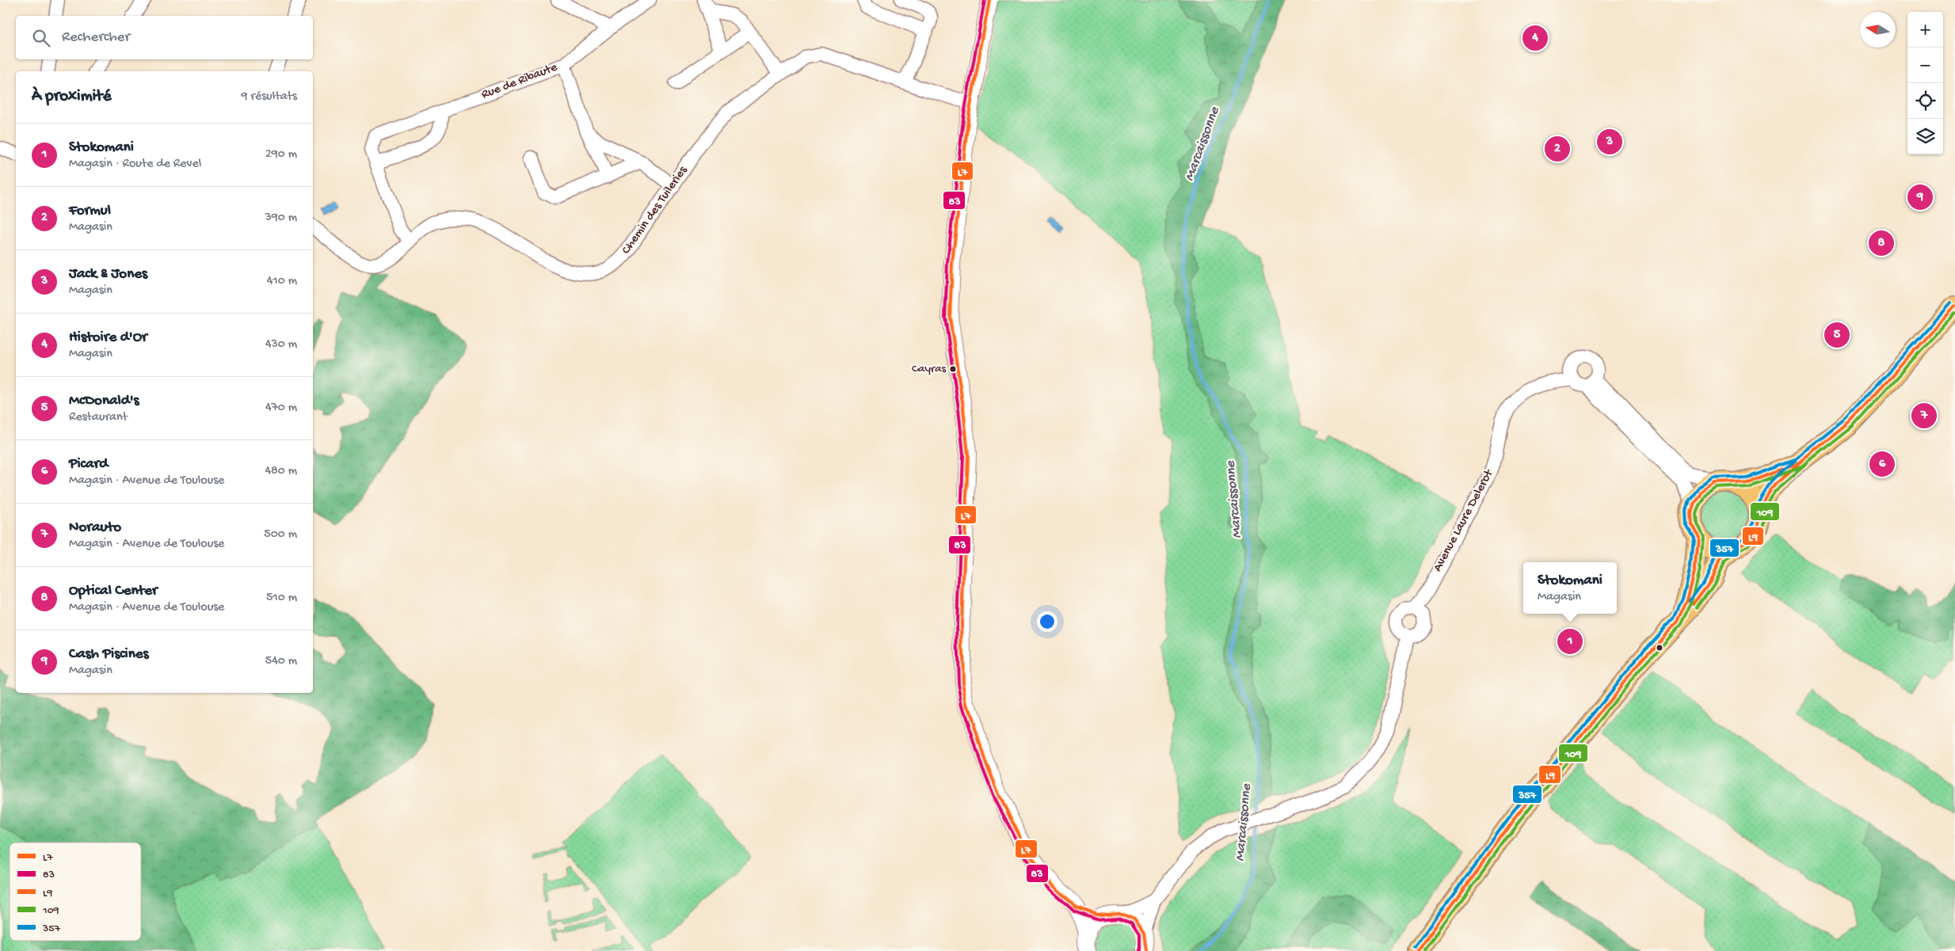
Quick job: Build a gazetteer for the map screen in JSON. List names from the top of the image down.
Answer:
{
  "streets": {
    "street": ["Rue de Ribaute", "Chemin des Tuileries", "Avenue Laure Delerot"]
  },
  "crossings": [
    ["Rue de Ribaute", "Chemin des Tuileries"]
  ],
  "water": ["Marcaissonne"],
  "places": ["Cayras"],
  "lines": [
    "transit line L7",
    "transit line 83",
    "transit line 357",
    "transit line L9",
    "transit line 109"
  ],
  "legend": [
    "L7",
    "83",
    "L9",
    "109",
    "357"
  ],
  "north": "left",
  "page": {
    "map_buttons": ["+", "−"],
    "search": "Rechercher",
    "pins": [
      "4",
      "3",
      "2",
      "9",
      "8",
      "5",
      "7",
      "6",
      "1"
    ],
    "heading": ["À proximité", "9 résultats"],
    "list": [
      {
        "mark": "1",
        "name": "Stokomani",
        "note": "Magasin · Route de Revel",
        "value": "290 m"
      },
      {
        "mark": "2",
        "name": "Formul",
        "note": "Magasin",
        "value": "390 m"
      },
      {
        "mark": "3",
        "name": "Jack & Jones",
        "note": "Magasin",
        "value": "410 m"
      },
      {
        "mark": "4",
        "name": "Histoire d'Or",
        "note": "Magasin",
        "value": "430 m"
      },
      {
        "mark": "5",
        "name": "McDonald's",
        "note": "Restaurant",
        "value": "470 m"
      },
      {
        "mark": "6",
        "name": "Picard",
        "note": "Magasin · Avenue de Toulouse",
        "value": "480 m"
      },
      {
        "mark": "7",
        "name": "Norauto",
        "note": "Magasin · Avenue de Toulouse",
        "value": "500 m"
      },
      {
        "mark": "8",
        "name": "Optical Center",
        "note": "Magasin · Avenue de Toulouse",
        "value": "510 m"
      },
      {
        "mark": "9",
        "name": "Cash Piscines",
        "note": "Magasin",
        "value": "540 m"
      }
    ],
    "popup": ["Stokomani", "Magasin"]
  }
}
